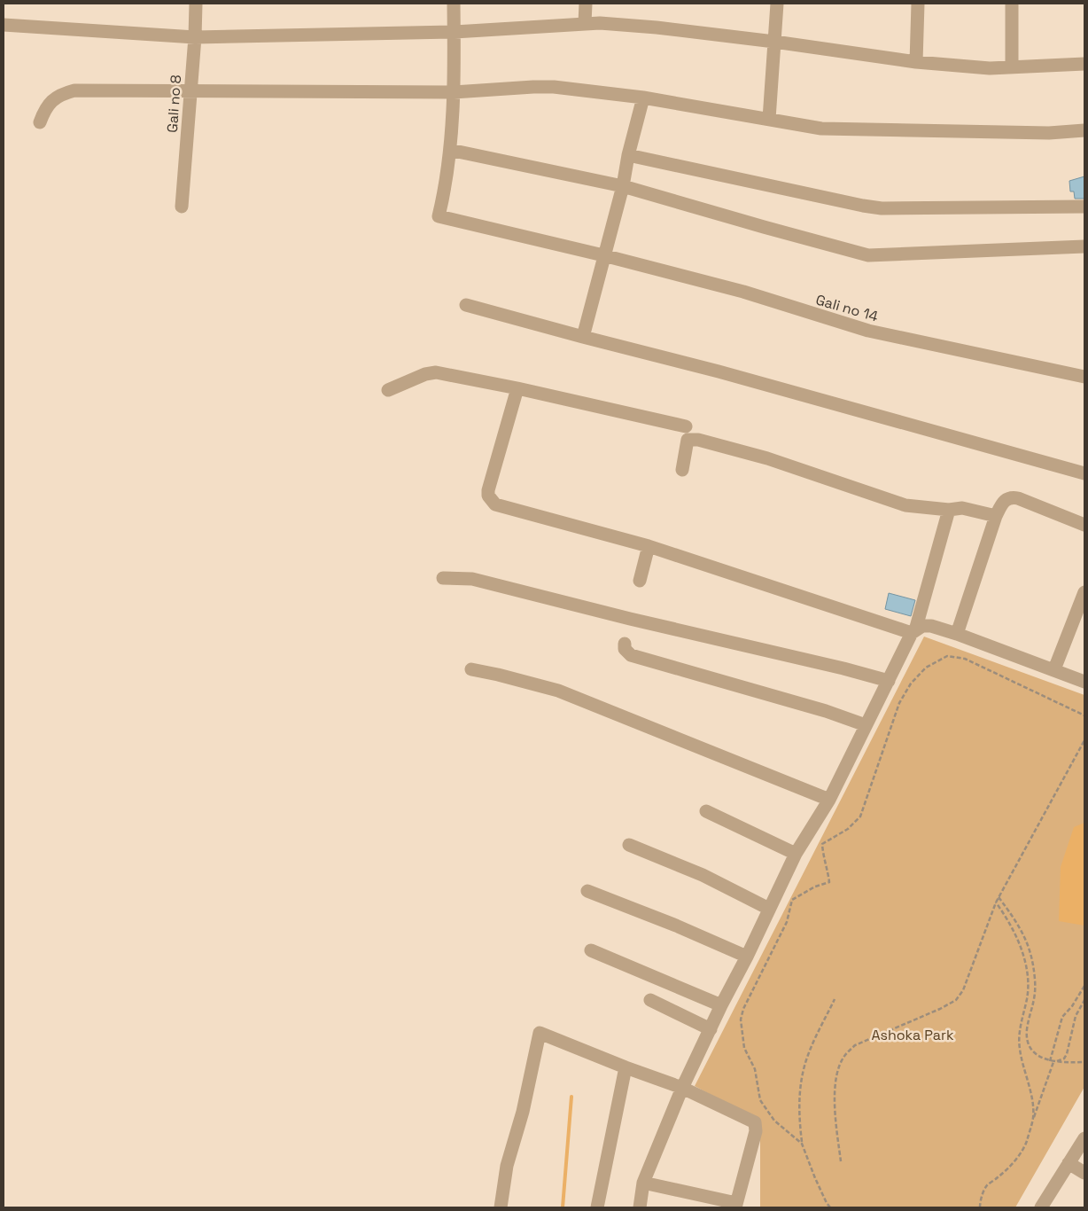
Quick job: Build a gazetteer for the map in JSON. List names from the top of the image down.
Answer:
{
  "streets": {
    "street": ["Gali no 8", "Gali no 14"]
  },
  "parks": ["Ashoka Park"]
}
